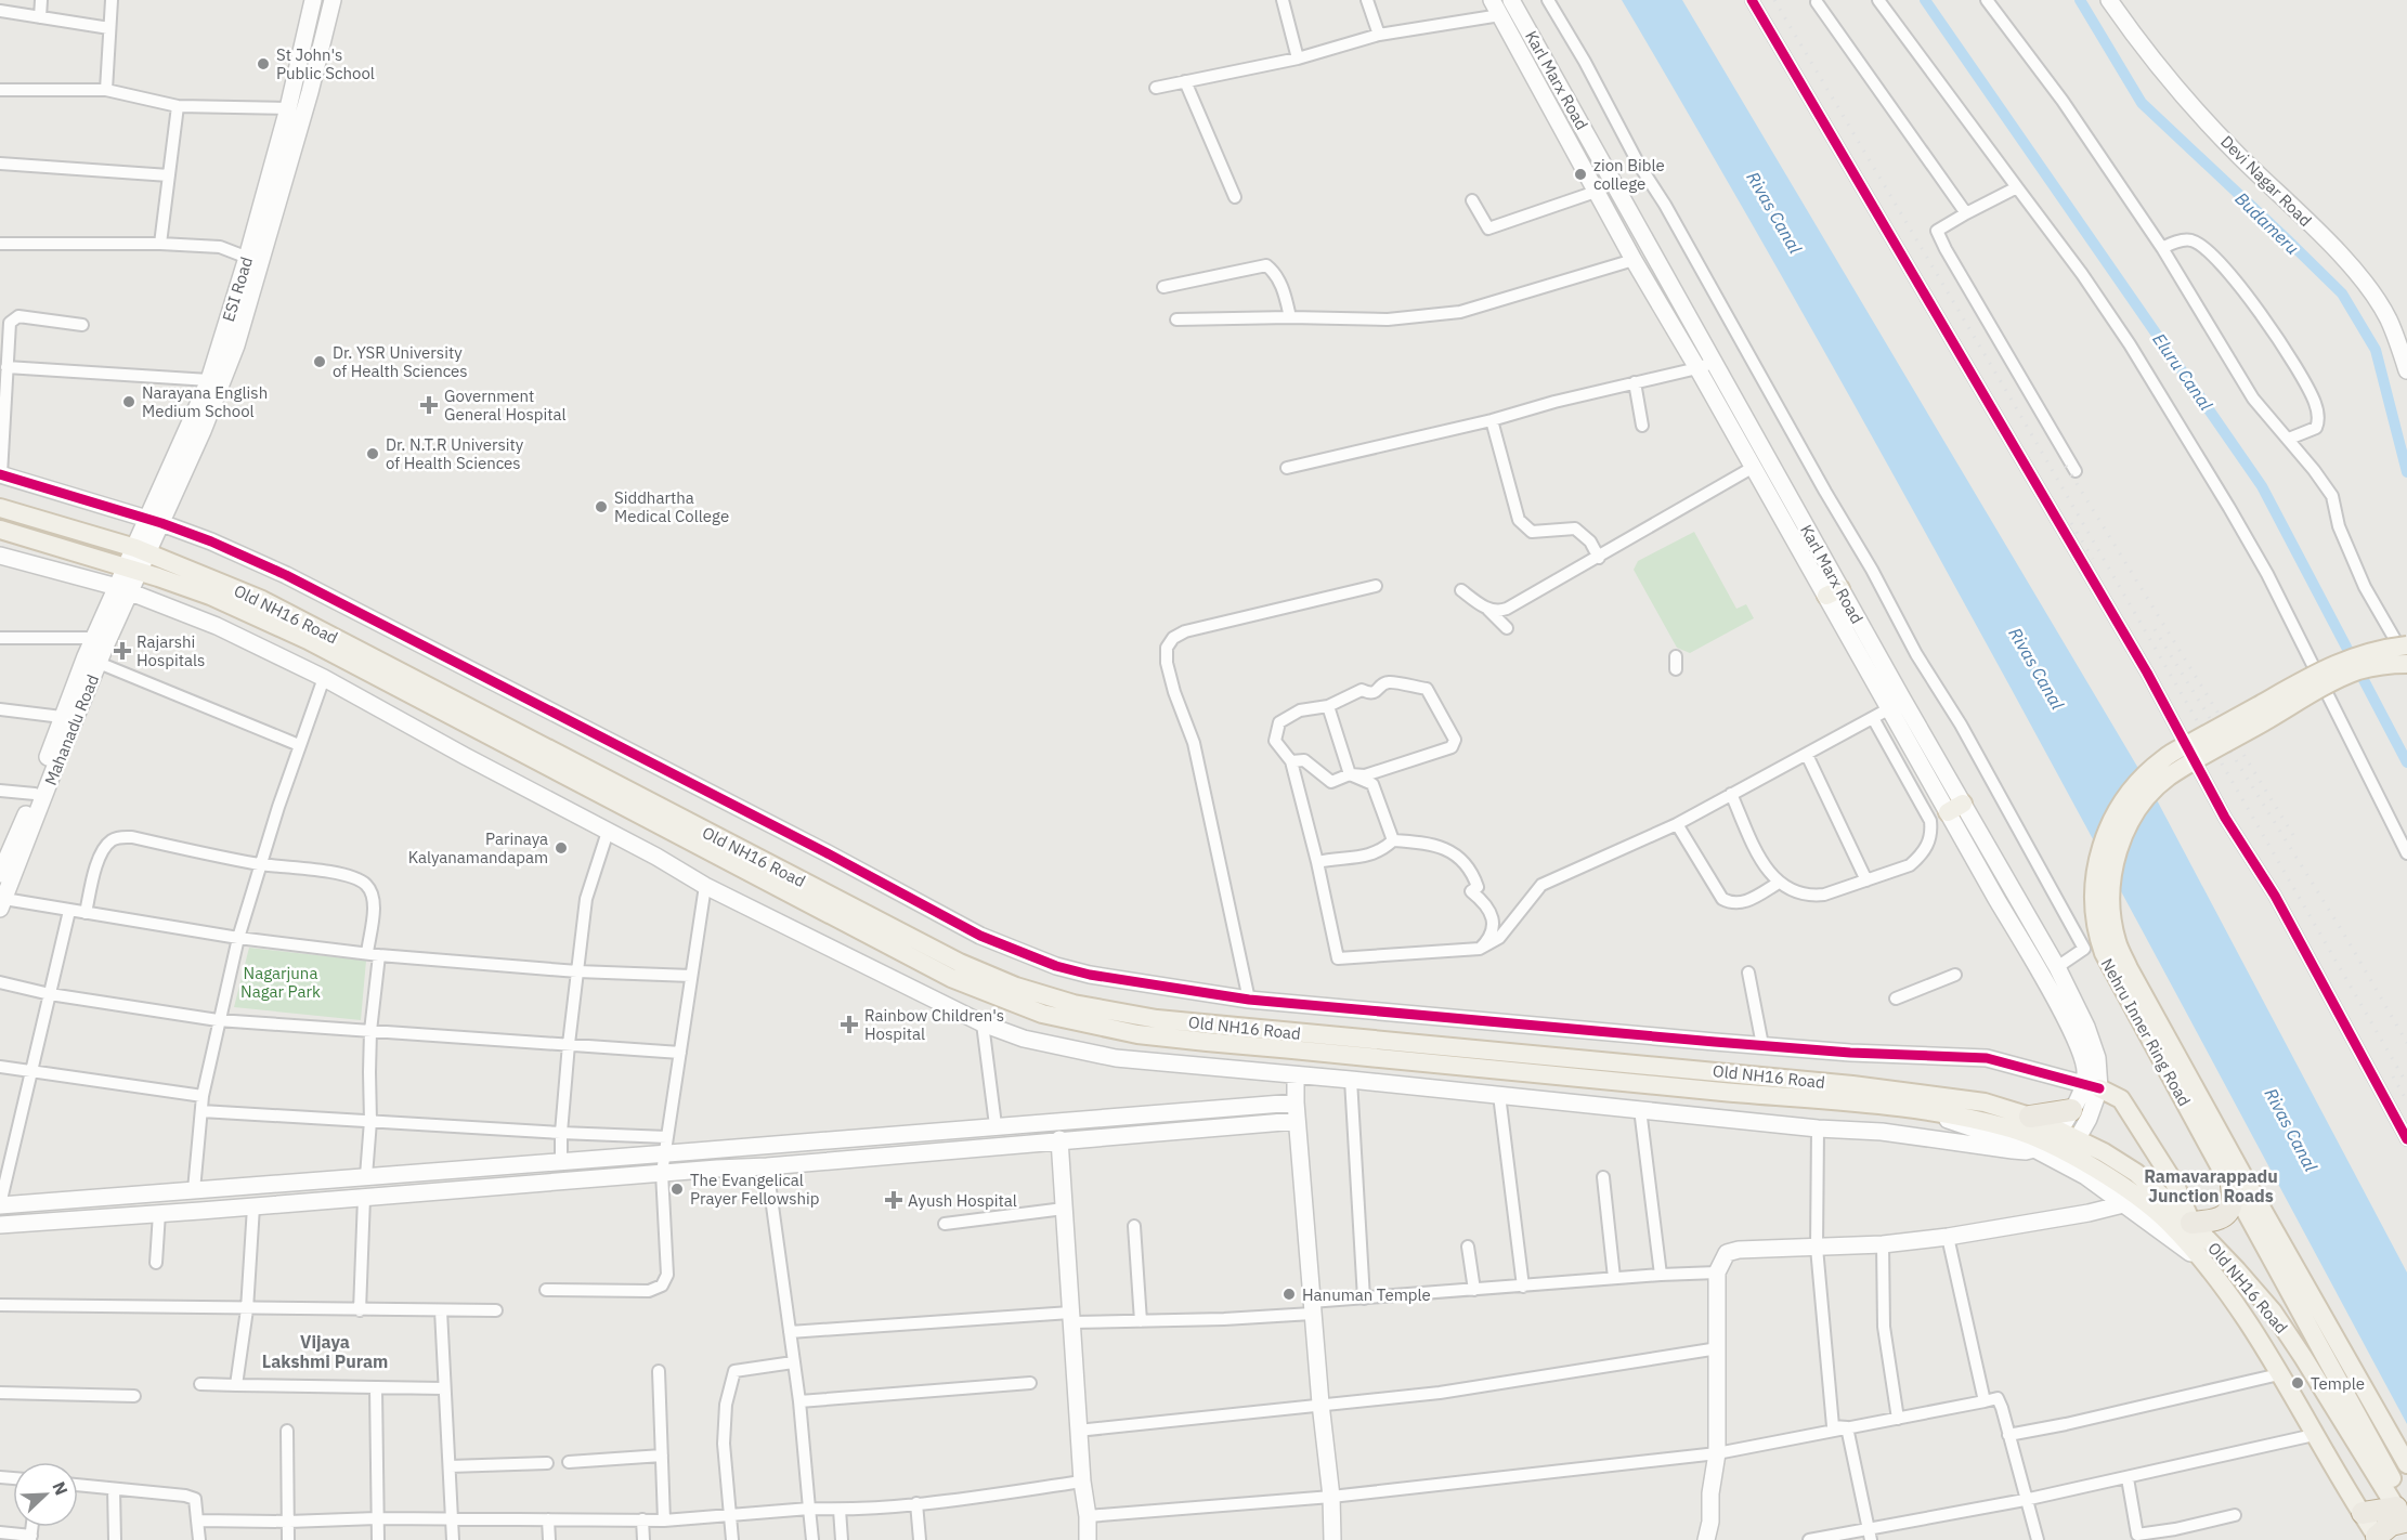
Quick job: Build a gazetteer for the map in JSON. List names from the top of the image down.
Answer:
{
  "streets": {
    "main road": ["Old NH16 Road", "Nehru Inner Ring Road"],
    "street": [
      "Karl Marx Road",
      "Devi Nagar Road",
      "ESI Road",
      "Mahanadu Road"
    ]
  },
  "crossings": [
    ["Karl Marx Road", "Old NH16 Road"],
    ["ESI Road", "Old NH16 Road"],
    ["ESI Road", "Mahanadu Road"],
    ["Old NH16 Road", "Mahanadu Road"],
    ["Old NH16 Road", "Nehru Inner Ring Road"]
  ],
  "districts": ["Ramavarappadu Junction Roads", "Vijaya Lakshmi Puram"],
  "water": ["Rivas Canal", "Budameru", "Eluru Canal"],
  "parks": ["Nagarjuna Nagar Park"],
  "places": {
    "other": [
      "St John's Public School",
      "zion Bible college",
      "Dr. YSR University of Health Sciences",
      "Narayana English Medium School",
      "Dr. N.T.R University of Health Sciences",
      "Siddhartha Medical College",
      "Parinaya Kalyanamandapam",
      "The Evangelical Prayer Fellowship",
      "Hanuman Temple",
      "Temple"
    ],
    "health": [
      "Government General Hospital",
      "Rajarshi Hospitals",
      "Rainbow Children's Hospital",
      "Ayush Hospital"
    ]
  },
  "north": "top right"
}
